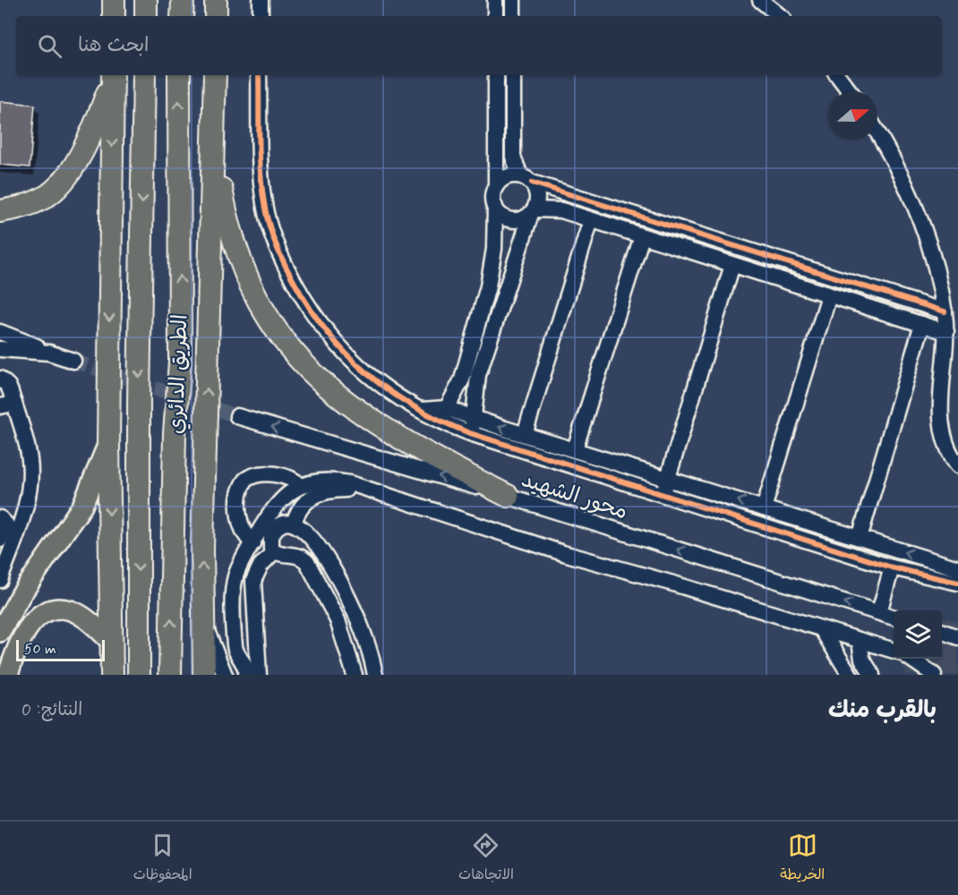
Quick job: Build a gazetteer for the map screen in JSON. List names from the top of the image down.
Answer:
{
  "streets": {
    "highway": ["الطريق الدائري"],
    "street": ["محور الشهيد"]
  },
  "scale_bar": "50 m",
  "north": "right",
  "page": {
    "search": "ابحث هنا",
    "scale": "50 m",
    "heading": ["بالقرب منك", "النتائج: 0"],
    "nav": ["الخريطة", "الاتجاهات", "المحفوظات"]
  }
}
